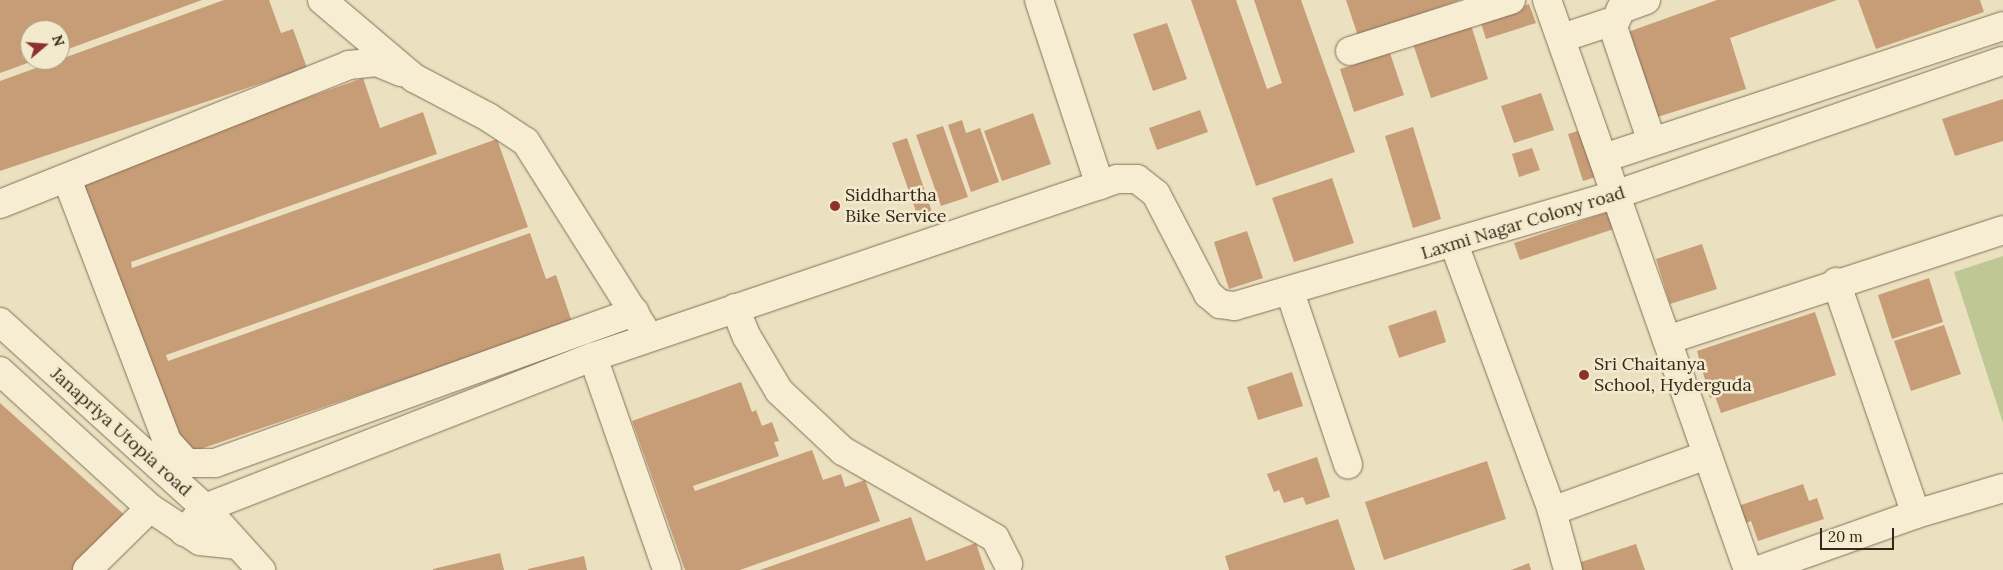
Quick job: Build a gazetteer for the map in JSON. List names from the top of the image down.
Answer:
{
  "streets": {
    "street": ["Laxmi Nagar Colony road", "Janapriya Utopia road"]
  },
  "crossings": [
    ["Laxmi Nagar Colony road", "Janapriya Utopia road"]
  ],
  "places": ["Siddhartha Bike Service", "Sri Chaitanya School, Hyderguda"],
  "scale_bar": "20 m",
  "north": "right"
}
